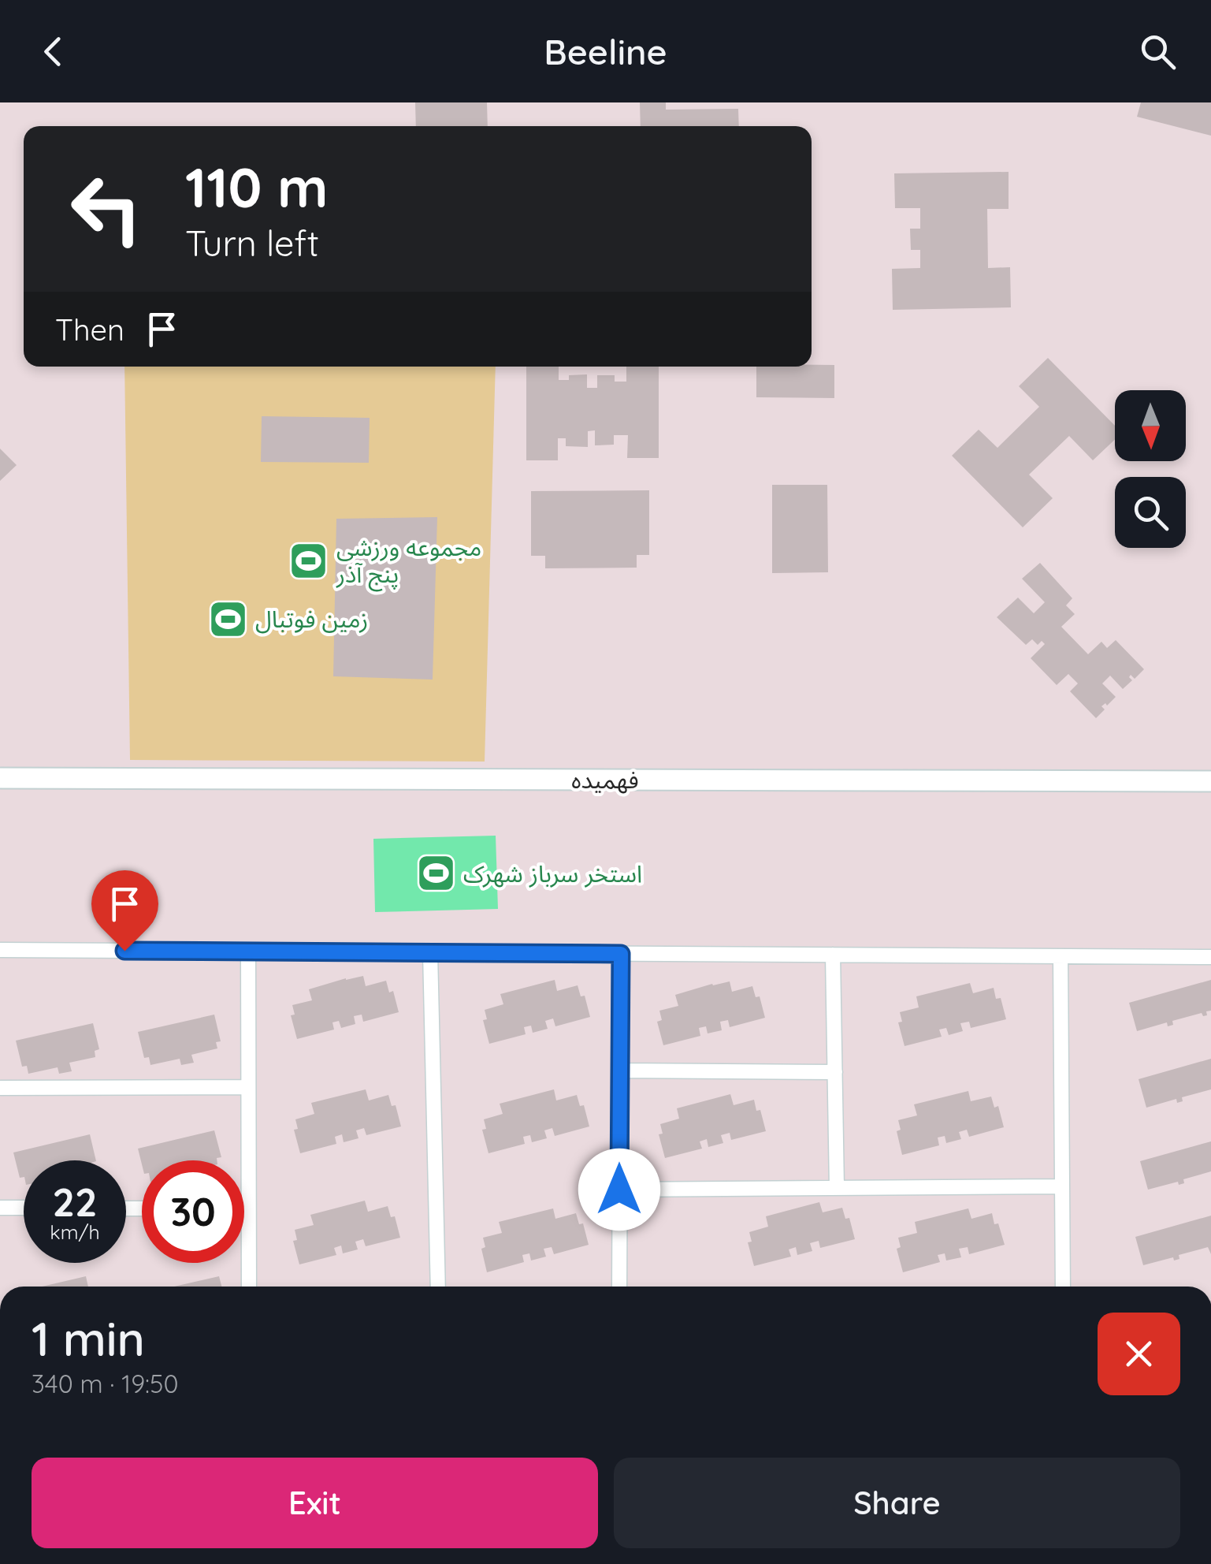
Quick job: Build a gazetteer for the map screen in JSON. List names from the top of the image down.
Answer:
{
  "streets": {
    "main road": ["فهمیده"]
  },
  "places": {
    "sports": ["مجموعه ورزشی پنج آذر", "زمین فوتبال", "استخر سرباز شهرک"]
  },
  "north": "bottom",
  "page": {
    "header": "Beeline",
    "turn": ["110 m", "Turn left"],
    "then": "Then",
    "speed": "22 km/h",
    "limit": "30",
    "heading": ["1 min", "340 m · 19:50"],
    "buttons": ["Exit", "Share"]
  }
}
